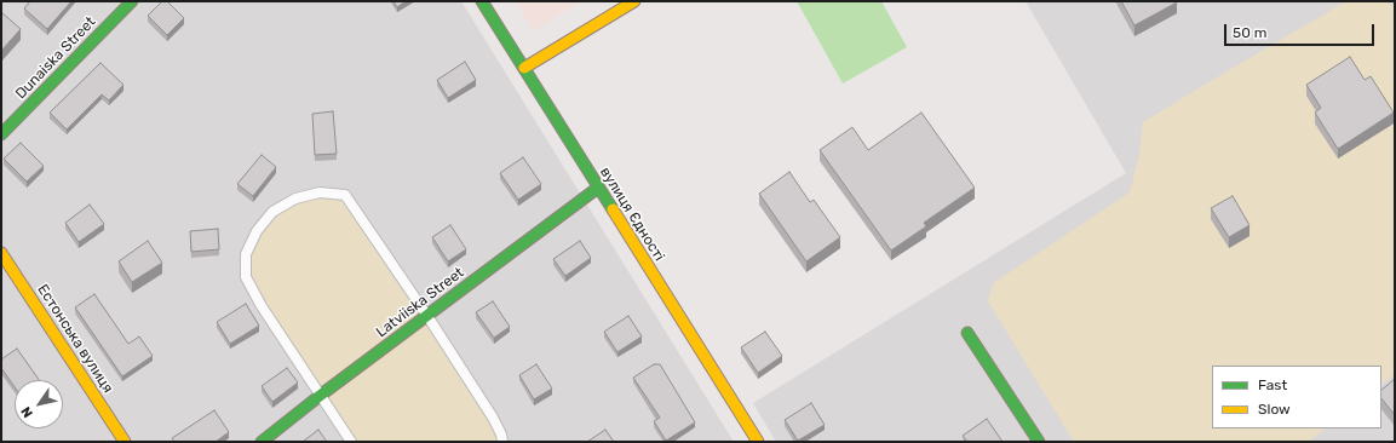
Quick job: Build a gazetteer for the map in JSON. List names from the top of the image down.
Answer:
{
  "streets": {
    "street": [
      "Dunaiska Street",
      "вулиця Єдності",
      "Latviiska Street",
      "Естонська вулиця"
    ]
  },
  "crossings": [
    ["вулиця Єдності", "Latviiska Street"]
  ],
  "legend": ["Fast", "Slow"],
  "scale_bar": "50 m",
  "north": "bottom left"
}
